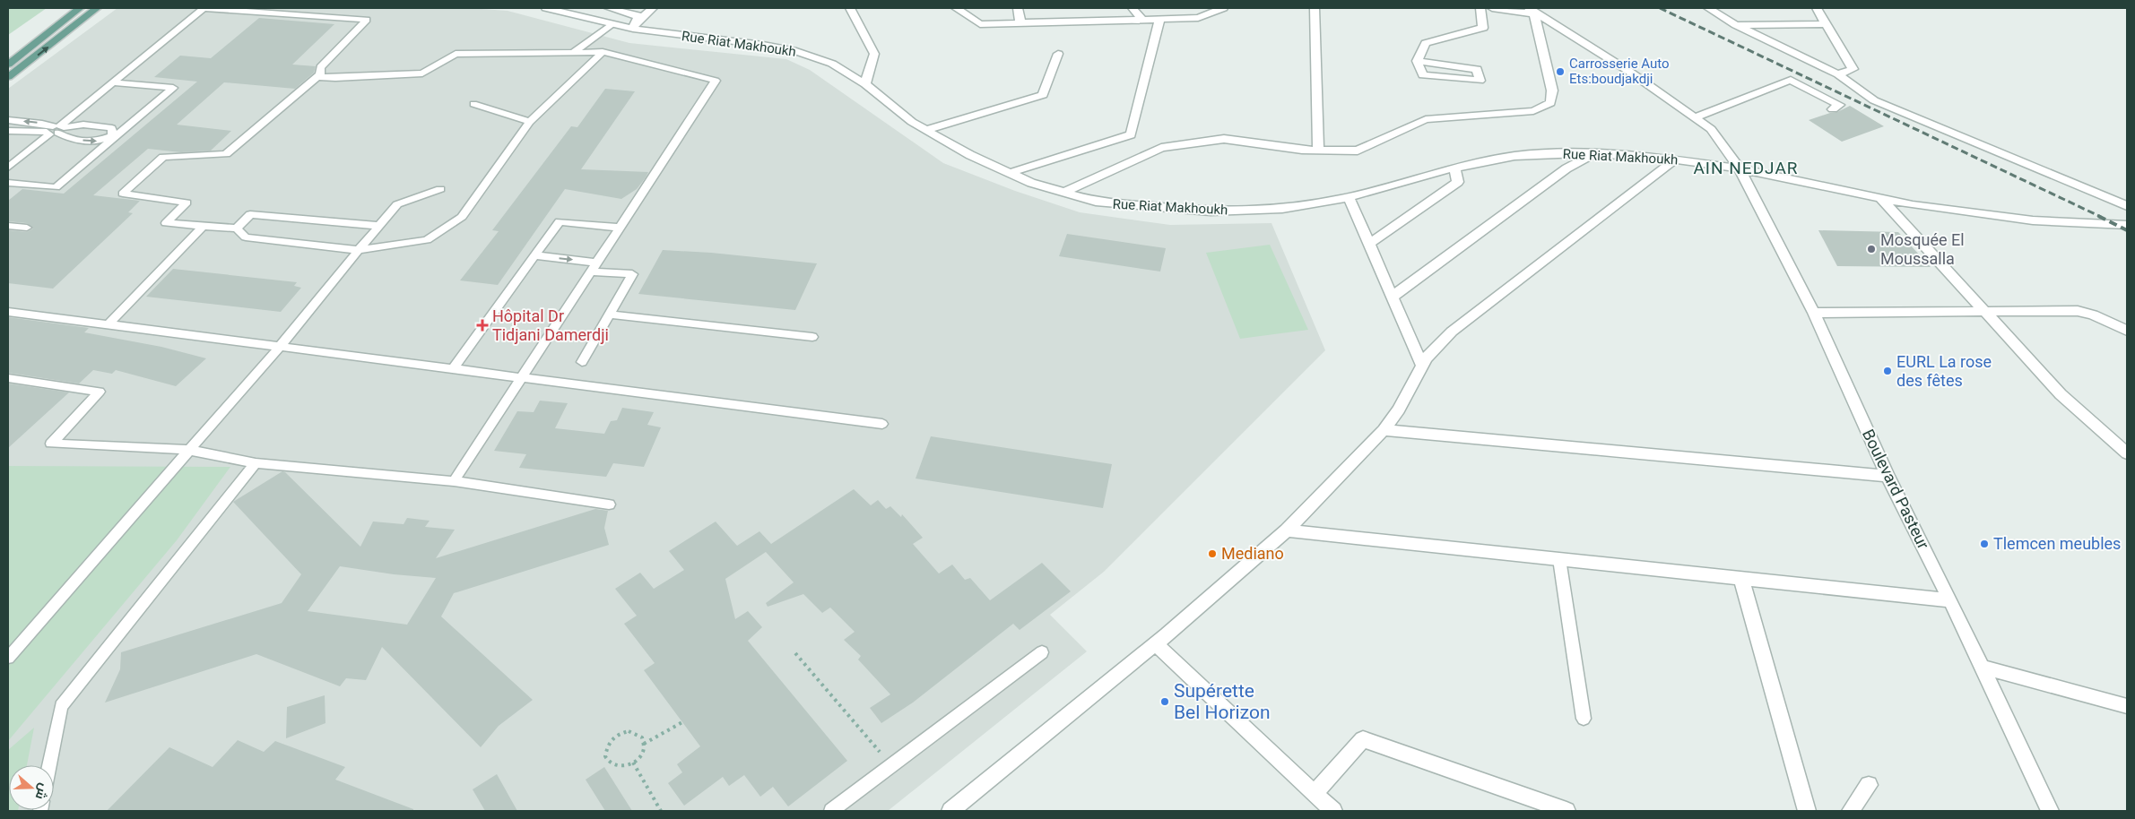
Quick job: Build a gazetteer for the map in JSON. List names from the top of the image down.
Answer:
{
  "streets": {
    "street": ["Rue Riat Makhoukh", "Boulevard Pasteur"]
  },
  "crossings": [
    ["Rue Riat Makhoukh", "Boulevard Pasteur"]
  ],
  "districts": ["AIN NEDJAR"],
  "places": {
    "other": [
      "Carrosserie Auto Ets:boudjakdji",
      "Mosquée El Moussalla",
      "EURL La rose des fêtes",
      "Tlemcen meubles",
      "Mediano",
      "Supérette Bel Horizon"
    ],
    "health": ["Hôpital Dr Tidjani Damerdji"]
  },
  "north": "right"
}
